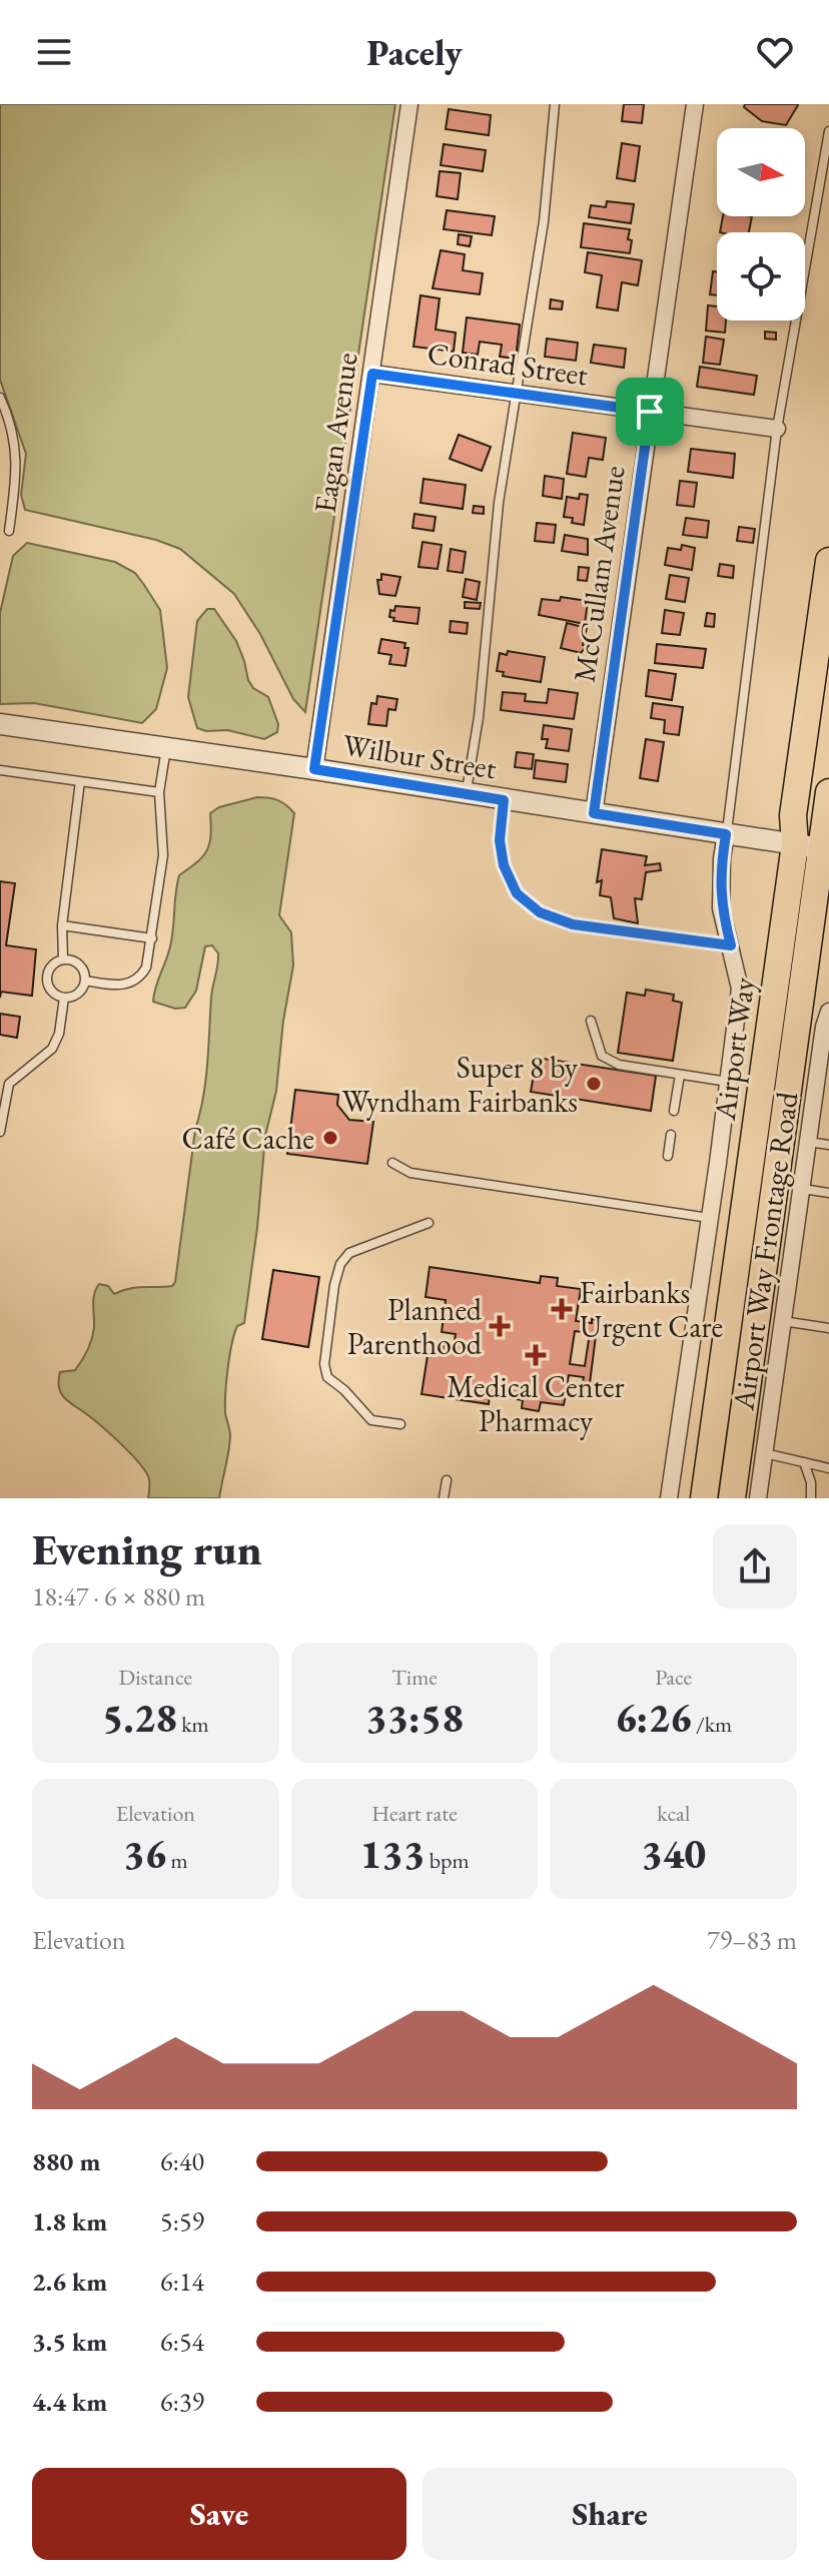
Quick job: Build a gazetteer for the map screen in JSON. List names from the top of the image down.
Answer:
{
  "streets": {
    "main road": ["Airport Way"],
    "street": [
      "Conrad Street",
      "Eagan Avenue",
      "McCullam Avenue",
      "Wilbur Street",
      "Airport Way Frontage Road"
    ]
  },
  "crossings": [
    ["Conrad Street", "Eagan Avenue"],
    ["Conrad Street", "McCullam Avenue"],
    ["Eagan Avenue", "Wilbur Street"],
    ["McCullam Avenue", "Wilbur Street"],
    ["Wilbur Street", "Airport Way"],
    ["Wilbur Street", "Airport Way Frontage Road"]
  ],
  "places": {
    "other": ["Super 8 by Wyndham Fairbanks", "Café Cache"],
    "health": ["Fairbanks Urgent Care", "Planned Parenthood", "Medical Center Pharmacy"]
  },
  "north": "right",
  "page": {
    "header": "Pacely",
    "heading": ["Evening run", "18:47 · 6 × 880 m"],
    "stats": [
      ["Distance", "5.28 km"],
      ["Time", "33:58"],
      ["Pace", "6:26 /km"],
      ["Elevation", "36 m"],
      ["Heart rate", "133 bpm"],
      ["kcal", "340"]
    ],
    "chart": ["Elevation", "79–83 m"],
    "list": [
      {
        "name": "880 m",
        "note": "6:40"
      },
      {
        "name": "1.8 km",
        "note": "5:59"
      },
      {
        "name": "2.6 km",
        "note": "6:14"
      },
      {
        "name": "3.5 km",
        "note": "6:54"
      },
      {
        "name": "4.4 km",
        "note": "6:39"
      }
    ],
    "buttons": ["Save", "Share"]
  }
}
